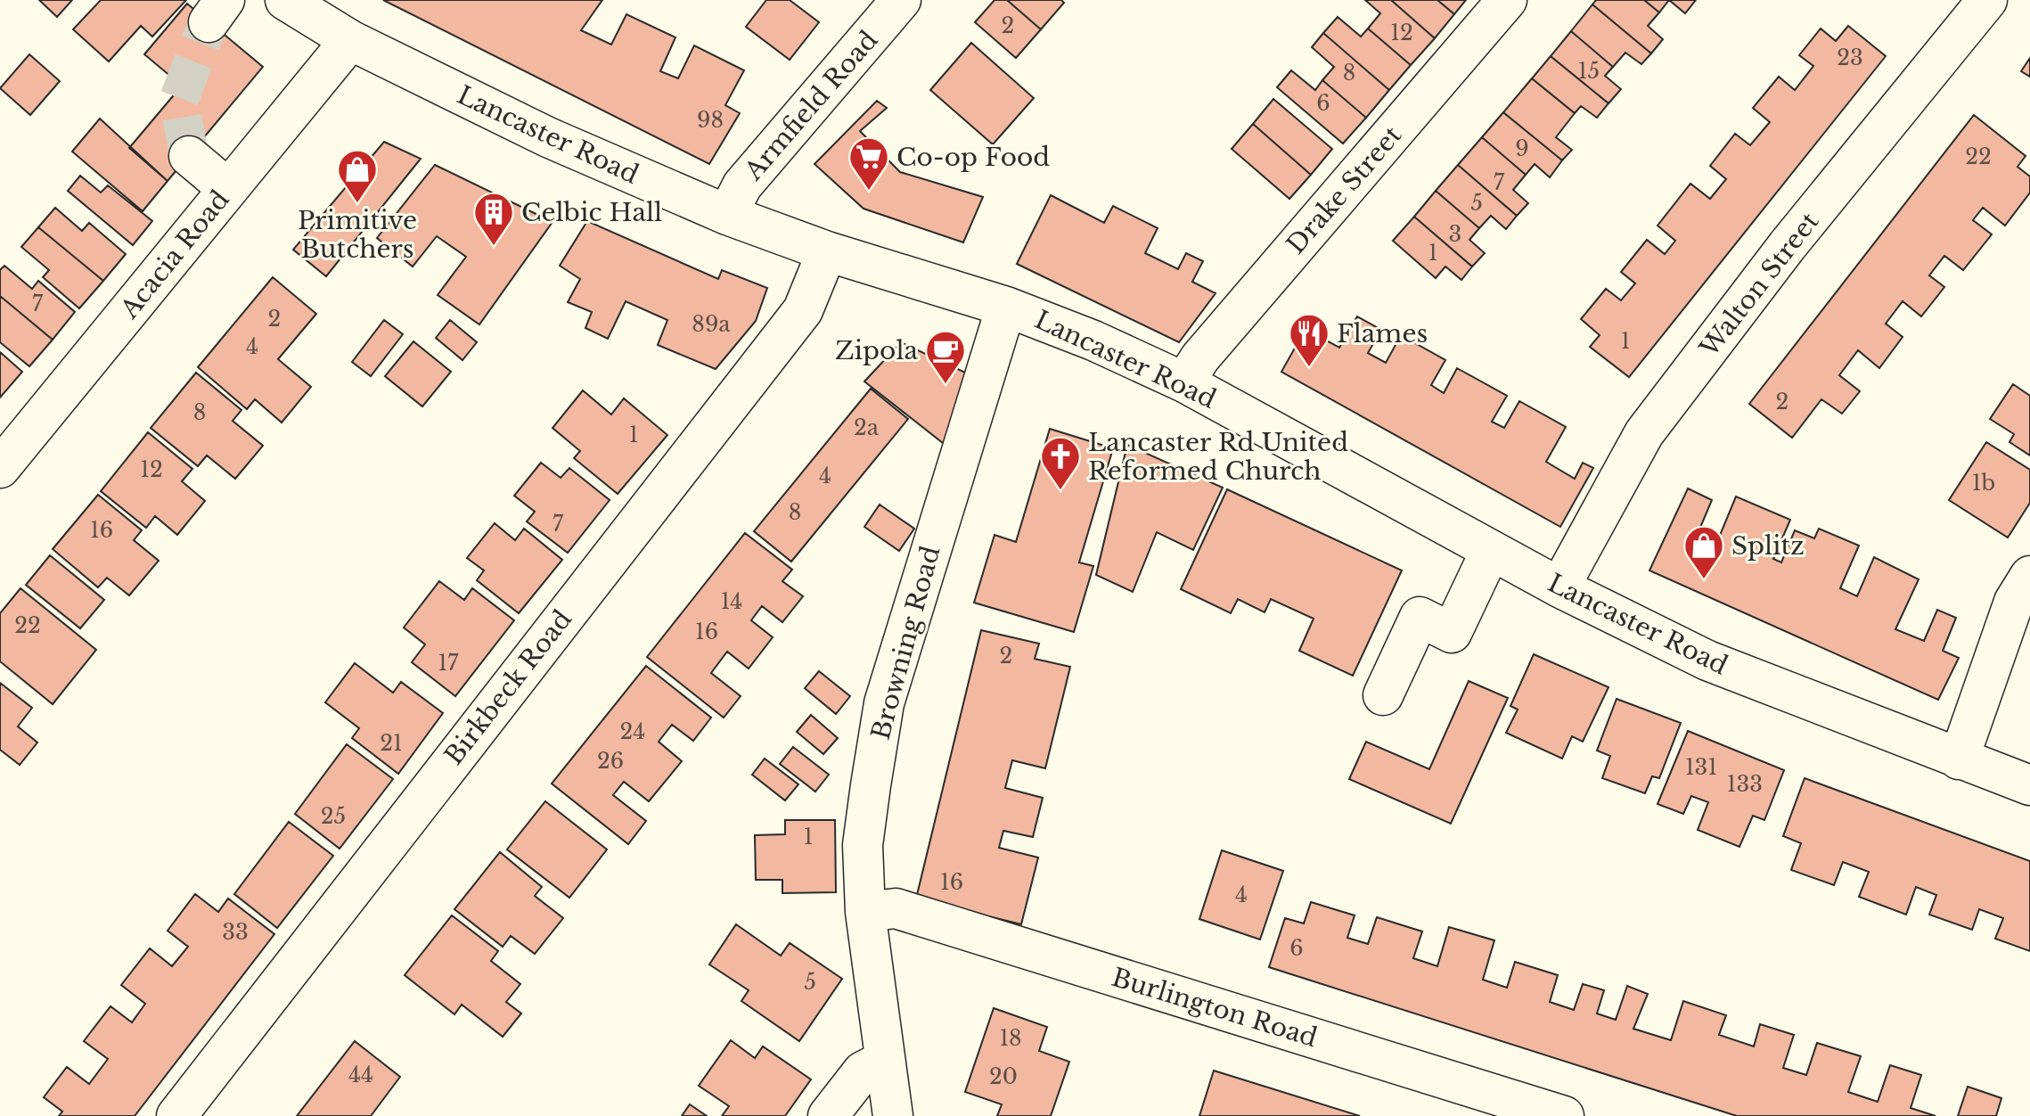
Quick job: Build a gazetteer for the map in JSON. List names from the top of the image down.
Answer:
{
  "streets": {
    "street": [
      "Armfield Road",
      "Lancaster Road",
      "Drake Street",
      "Acacia Road",
      "Walton Street",
      "Browning Road",
      "Birkbeck Road",
      "Burlington Road"
    ]
  },
  "crossings": [
    ["Armfield Road", "Lancaster Road"],
    ["Lancaster Road", "Drake Street"],
    ["Lancaster Road", "Acacia Road"],
    ["Lancaster Road", "Walton Street"],
    ["Lancaster Road", "Browning Road"],
    ["Lancaster Road", "Birkbeck Road"],
    ["Browning Road", "Burlington Road"]
  ],
  "places": {
    "supermarket": ["Co-op Food"],
    "shop": ["Primitive Butchers", "Splitz"],
    "building": ["Celbic Hall"],
    "restaurant": ["Flames"],
    "cafe": ["Zipola"],
    "church": ["Lancaster Rd United Reformed Church"]
  },
  "house_numbers": [
    "2",
    "12",
    "23",
    "15",
    "8",
    "6",
    "98",
    "9",
    "22",
    "7",
    "5",
    "3",
    "1",
    "7",
    "2",
    "89a",
    "1",
    "4",
    "2",
    "8",
    "2a",
    "1",
    "12",
    "4",
    "1b",
    "8",
    "7",
    "16",
    "14",
    "22",
    "16",
    "2",
    "17",
    "24",
    "21",
    "26",
    "131",
    "133",
    "25",
    "1",
    "16",
    "4",
    "33",
    "6",
    "5",
    "18",
    "44",
    "20"
  ]
}
